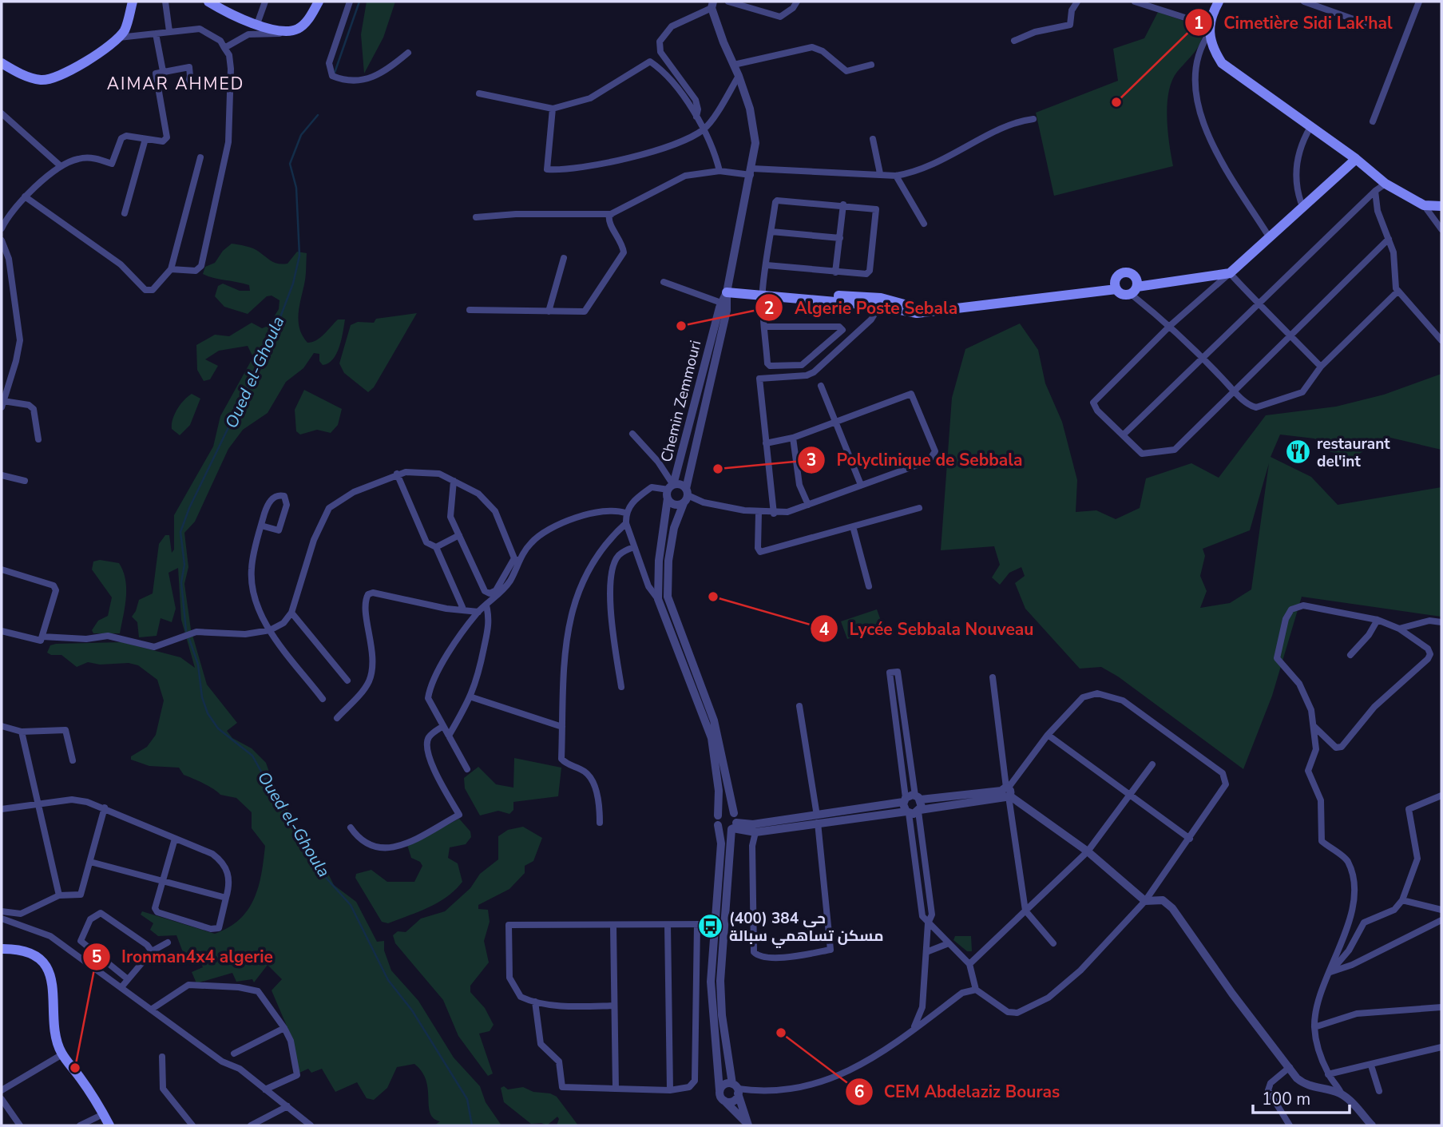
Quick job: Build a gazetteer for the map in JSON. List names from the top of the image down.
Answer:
{
  "streets": {
    "street": ["Chemin Zemmouri"]
  },
  "districts": ["AIMAR AHMED"],
  "water": ["Oued el-Ghoula"],
  "places": {
    "other": [
      "Cimetière Sidi Lak'hal",
      "Algerie Poste Sebala",
      "Polyclinique de Sebbala",
      "Lycée Sebbala Nouveau",
      "CEM Abdelaziz Bouras",
      "Ironman4x4 algerie"
    ],
    "restaurant": ["restaurant del'int"],
    "bus stop": ["حي 384 (400) مسكن تساهمي سبالة"]
  },
  "scale_bar": "100 m"
}
